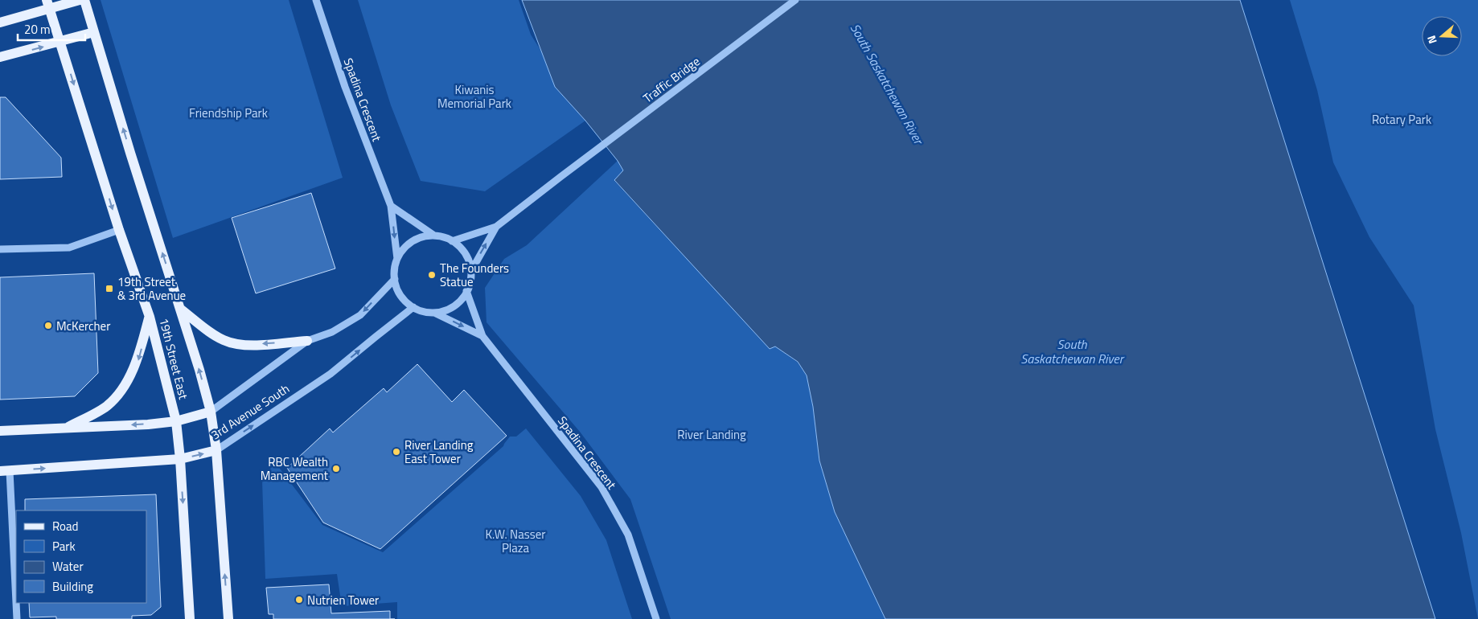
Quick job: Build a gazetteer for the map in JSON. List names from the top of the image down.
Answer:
{
  "streets": {
    "main road": ["19th Street East", "3rd Avenue South"],
    "street": ["Traffic Bridge", "Spadina Crescent"]
  },
  "crossings": [
    ["Spadina Crescent", "3rd Avenue South"],
    ["19th Street East", "3rd Avenue South"]
  ],
  "water": ["South Saskatchewan River"],
  "parks": [
    "Kiwanis Memorial Park",
    "Friendship Park",
    "Rotary Park",
    "River Landing",
    "K.W. Nasser Plaza"
  ],
  "places": {
    "other": [
      "The Founders Statue",
      "McKercher",
      "River Landing East Tower",
      "RBC Wealth Management",
      "Nutrien Tower"
    ],
    "transit": ["19th Street & 3rd Avenue"]
  },
  "legend": [
    "Road",
    "Park",
    "Water",
    "Building"
  ],
  "scale_bar": "20 m",
  "north": "left"
}
